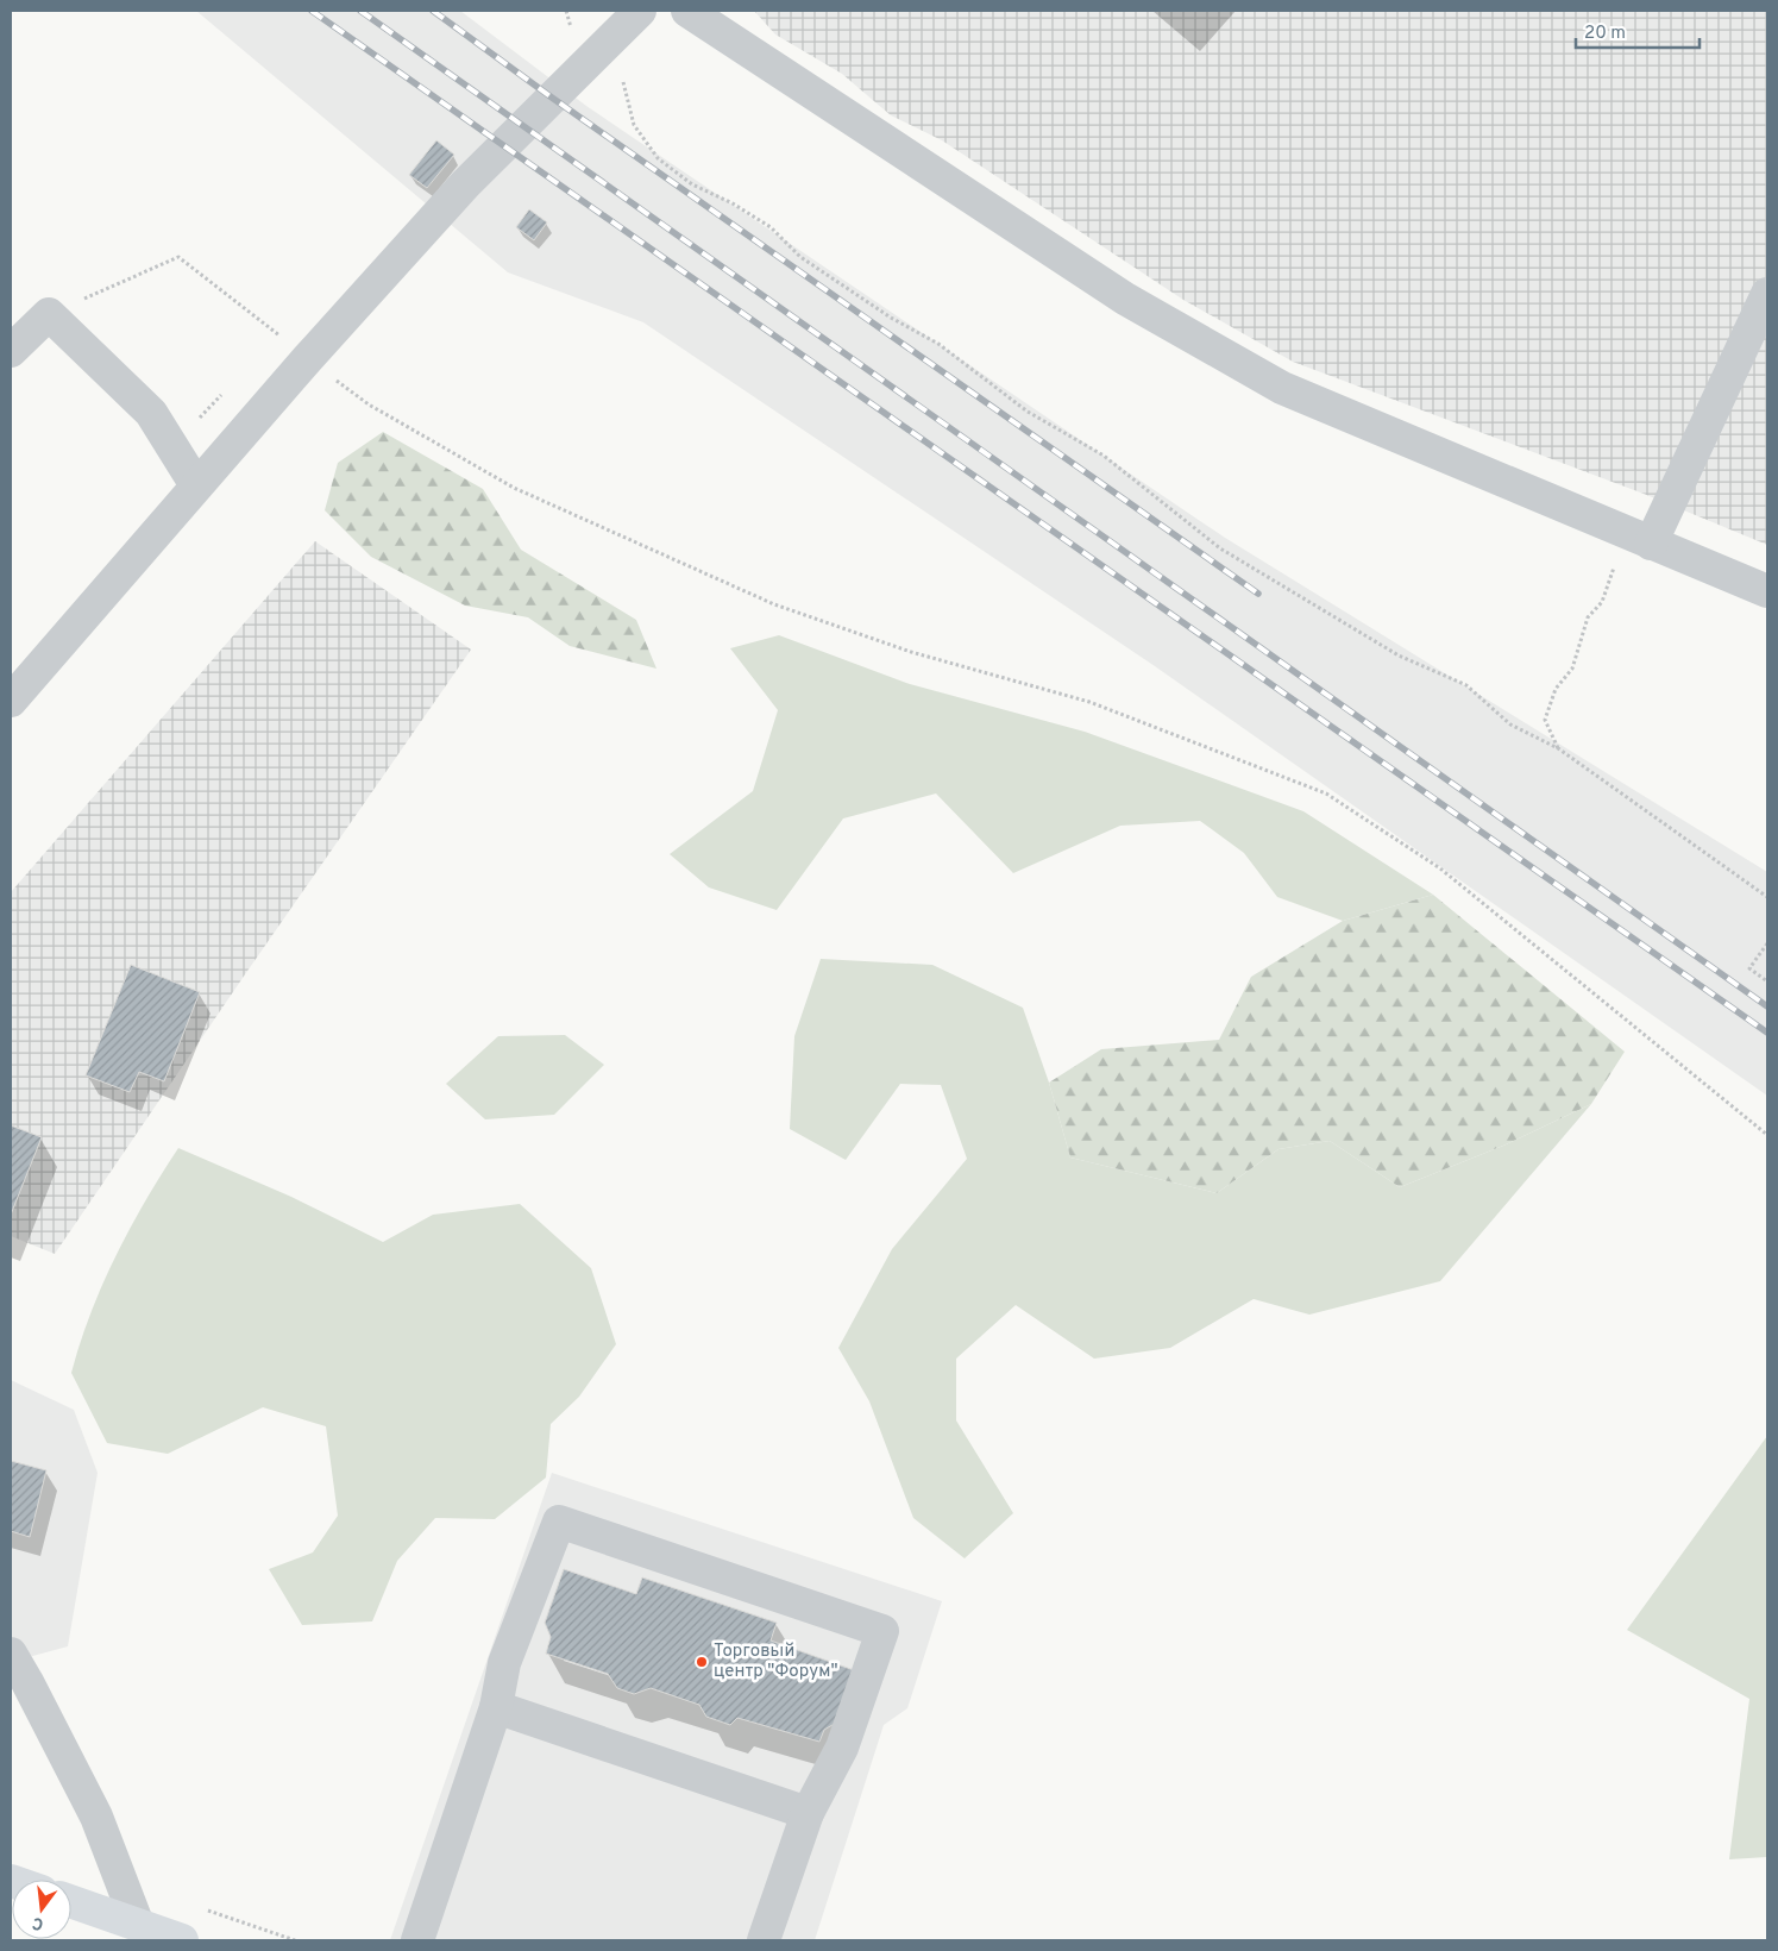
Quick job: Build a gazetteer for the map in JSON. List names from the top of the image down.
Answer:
{
  "places": ["Торговый центр \"Форум\""],
  "scale_bar": "20 m",
  "north": "bottom"
}
